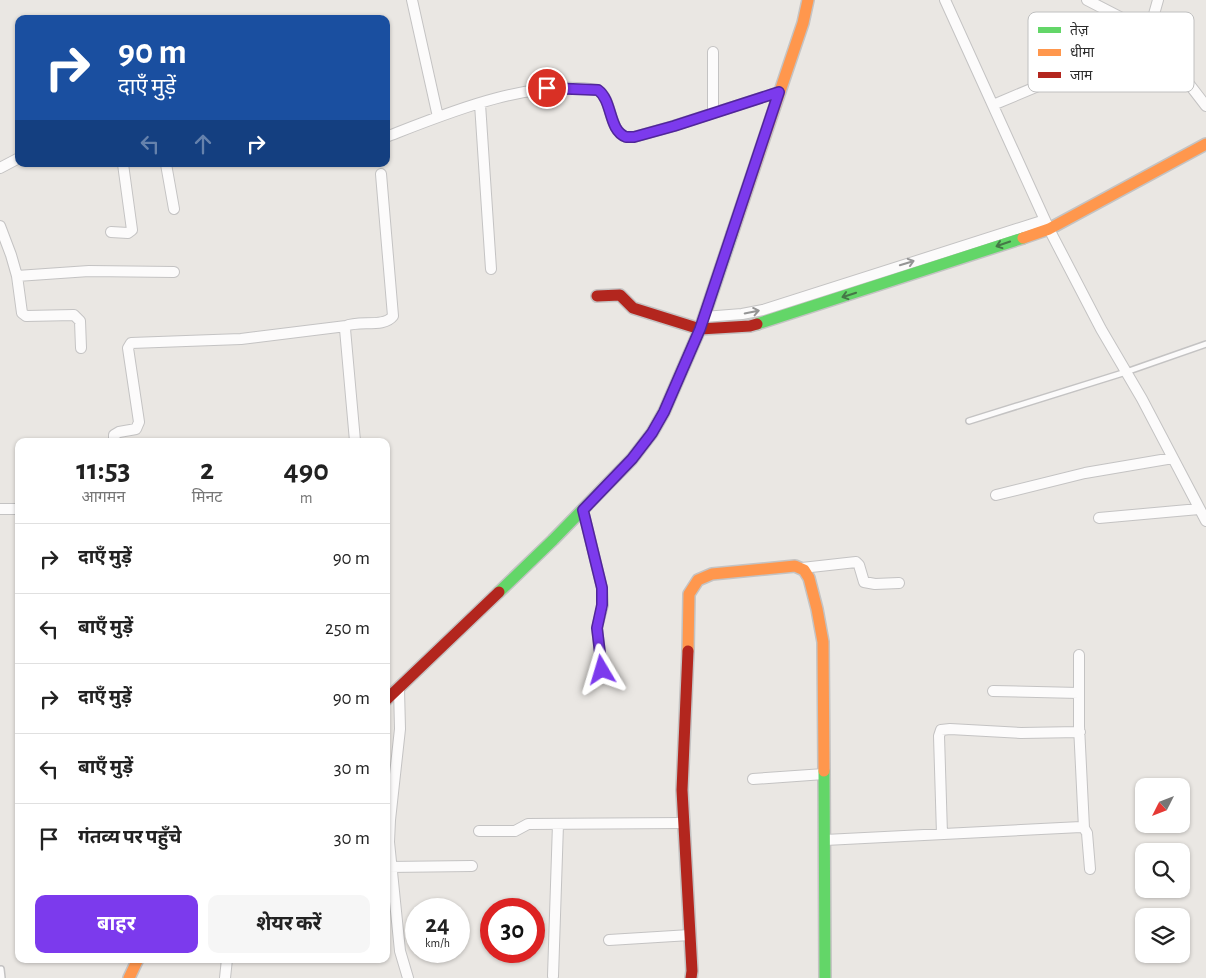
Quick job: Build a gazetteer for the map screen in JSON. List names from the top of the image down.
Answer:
{
  "legend": ["तेज़", "धीमा", "जाम"],
  "north": "bottom left",
  "page": {
    "turn": ["90 m", "दाएँ मुड़ें"],
    "eta": [
      "11:53",
      "आगमन",
      "2",
      "मिनट",
      "490",
      "m"
    ],
    "list": [
      {
        "name": "दाएँ मुड़ें",
        "value": "90 m"
      },
      {
        "name": "बाएँ मुड़ें",
        "value": "250 m"
      },
      {
        "name": "दाएँ मुड़ें",
        "value": "90 m"
      },
      {
        "name": "बाएँ मुड़ें",
        "value": "30 m"
      },
      {
        "name": "गंतव्य पर पहुँचे",
        "value": "30 m"
      }
    ],
    "buttons": ["बाहर", "शेयर करें"],
    "speed": "24 km/h",
    "limit": "30"
  }
}
